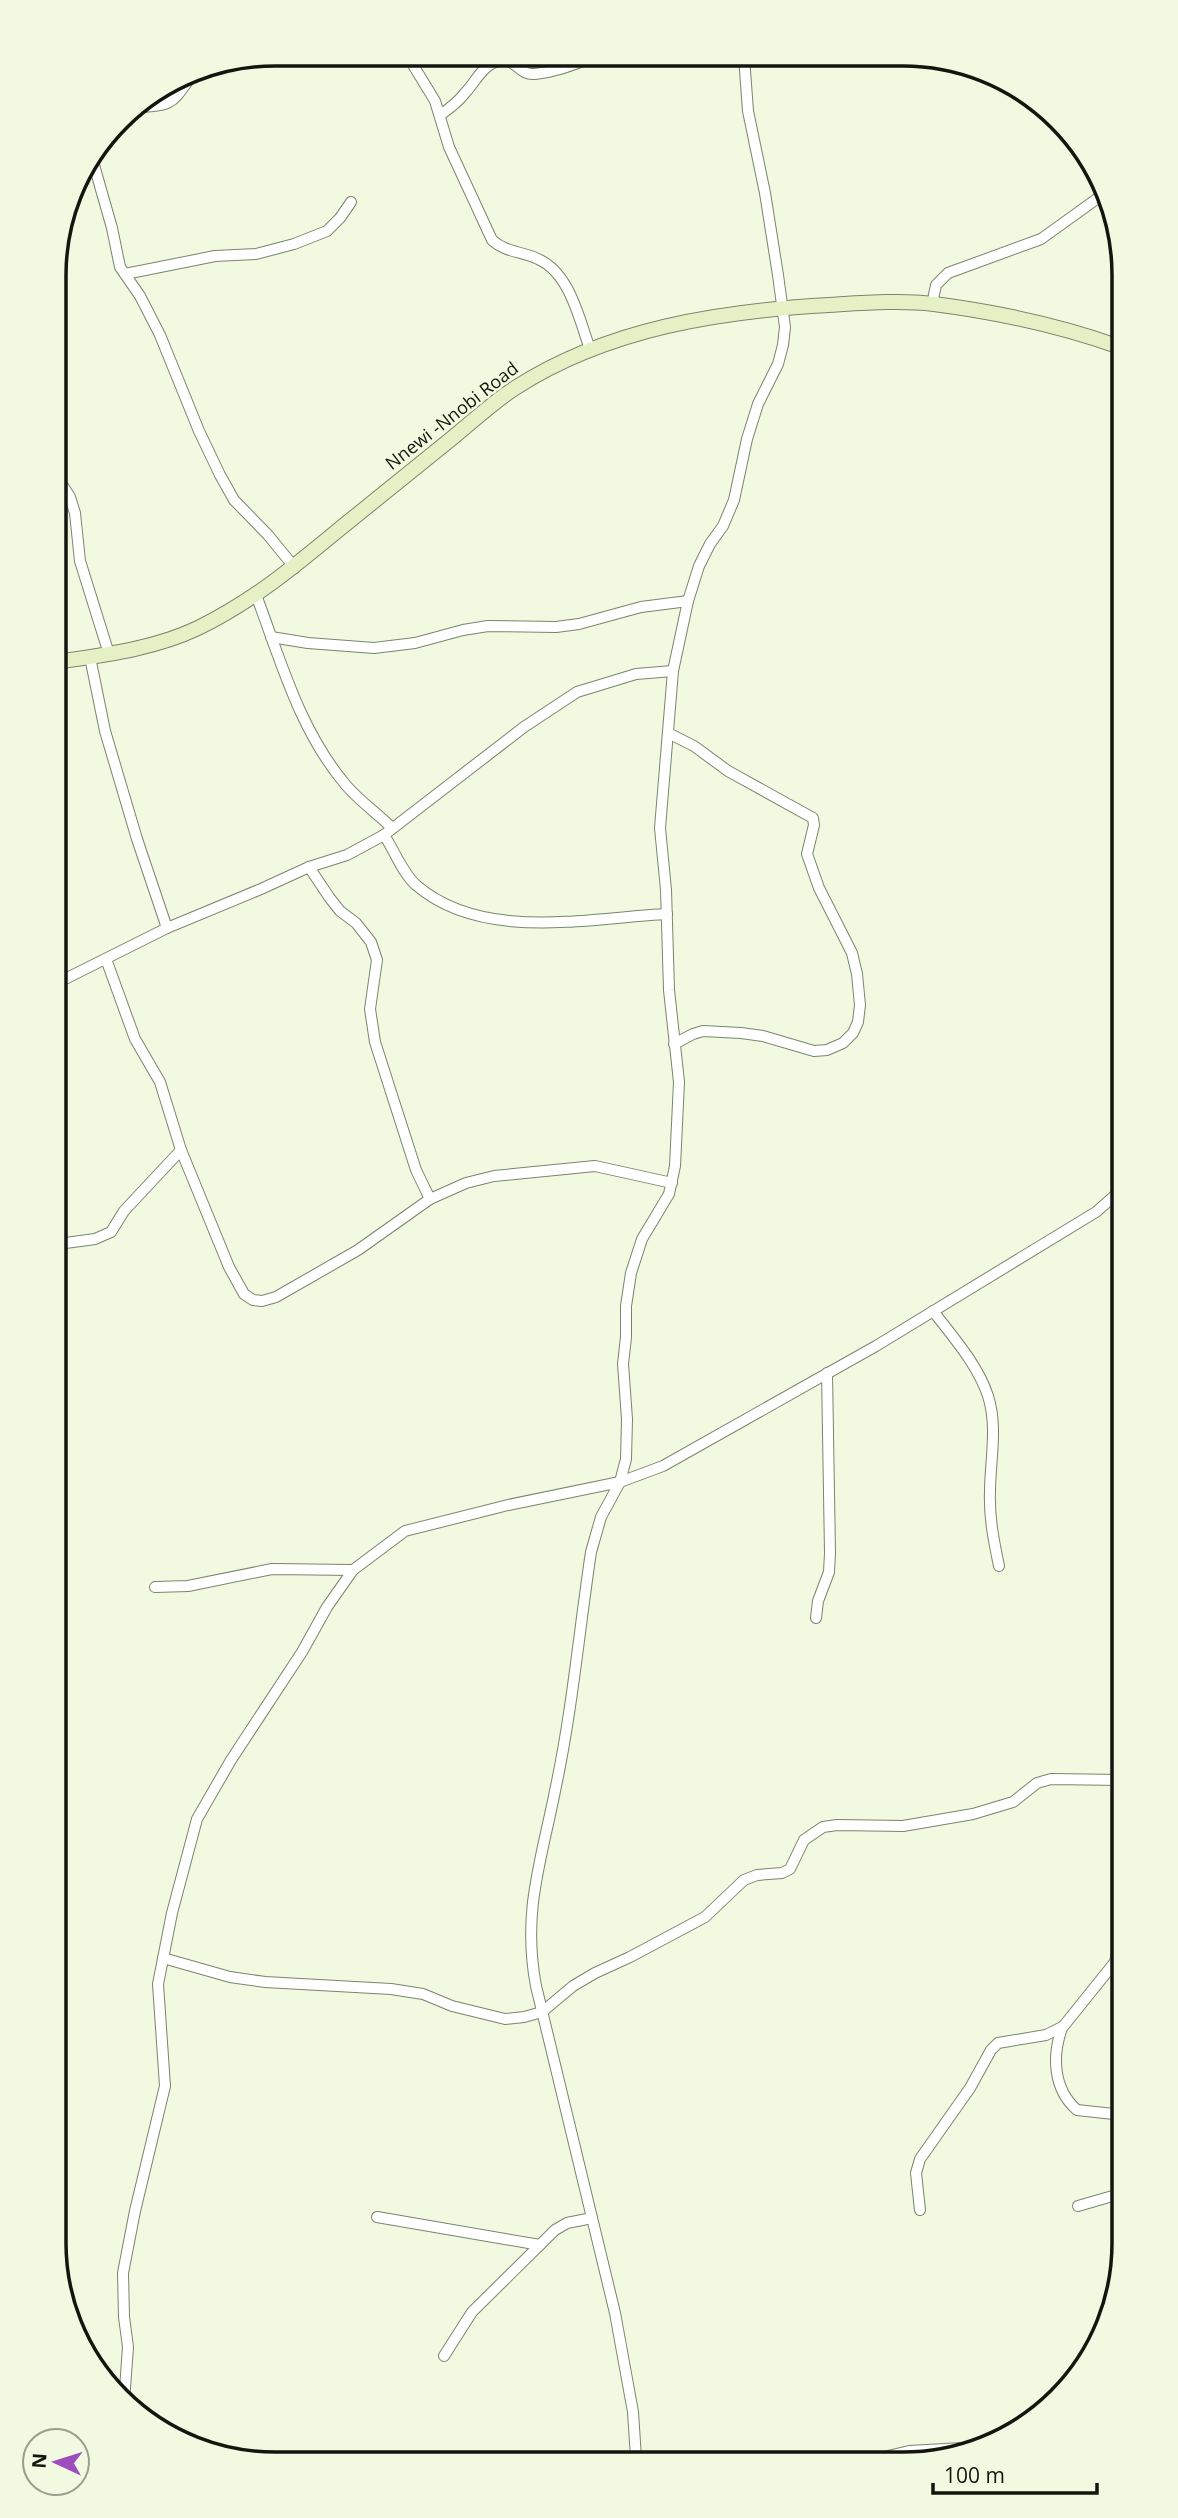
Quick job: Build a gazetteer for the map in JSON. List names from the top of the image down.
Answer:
{
  "streets": {
    "main road": ["Nnewi -Nnobi Road"]
  },
  "scale_bar": "100 m",
  "north": "left"
}
